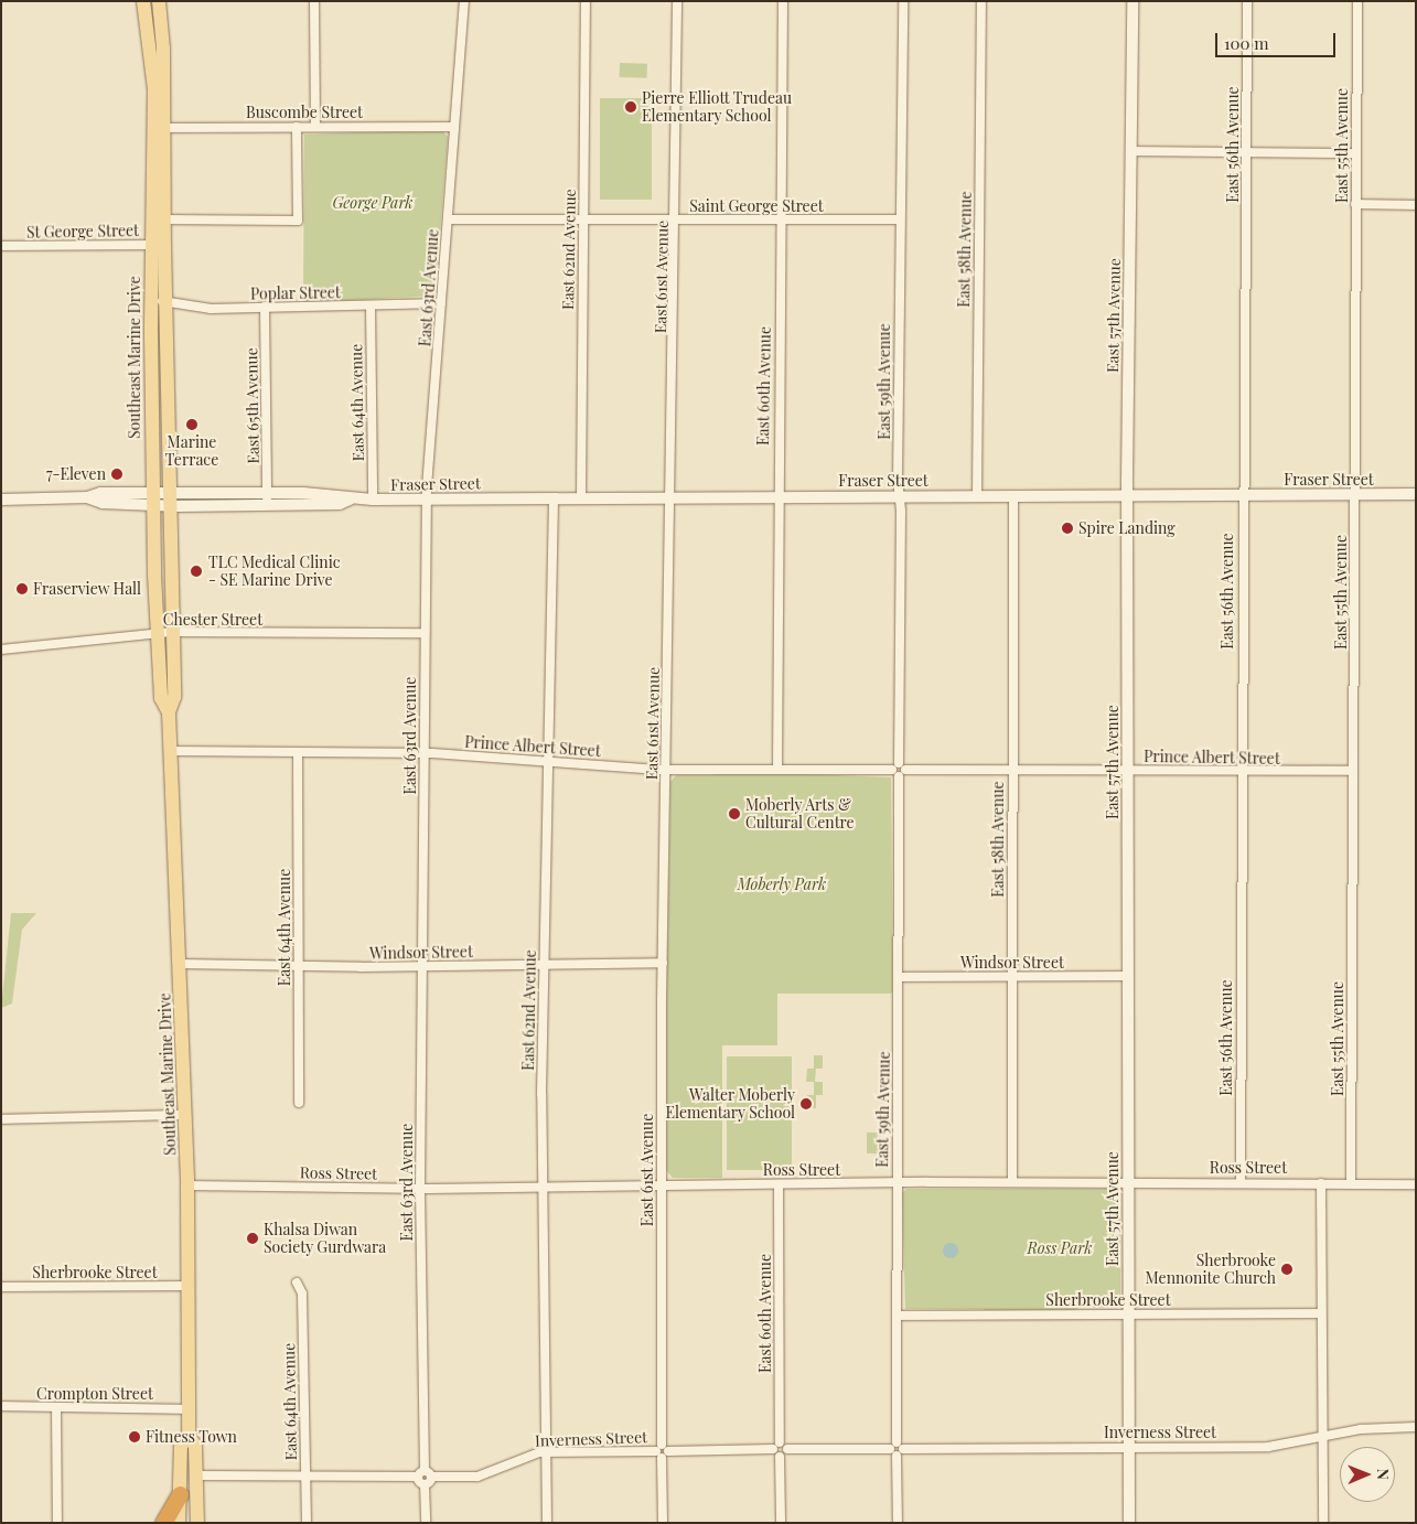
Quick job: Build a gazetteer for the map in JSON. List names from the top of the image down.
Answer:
{
  "streets": {
    "main road": ["Southeast Marine Drive"],
    "street": [
      "Buscombe Street",
      "East 56th Avenue",
      "East 55th Avenue",
      "Saint George Street",
      "St George Street",
      "East 62nd Avenue",
      "East 58th Avenue",
      "East 61st Avenue",
      "East 63rd Avenue",
      "Poplar Street",
      "East 57th Avenue",
      "East 59th Avenue",
      "East 60th Avenue",
      "East 64th Avenue",
      "East 65th Avenue",
      "Fraser Street",
      "Chester Street",
      "Prince Albert Street",
      "Windsor Street",
      "Ross Street",
      "Sherbrooke Street",
      "Crompton Street",
      "Inverness Street"
    ]
  },
  "crossings": [
    ["Buscombe Street", "East 63rd Avenue"],
    ["Buscombe Street", "Southeast Marine Drive"],
    ["East 56th Avenue", "Fraser Street"],
    ["East 56th Avenue", "Prince Albert Street"],
    ["East 56th Avenue", "Ross Street"],
    ["East 55th Avenue", "Fraser Street"],
    ["East 55th Avenue", "Prince Albert Street"],
    ["East 55th Avenue", "Ross Street"],
    ["Saint George Street", "East 62nd Avenue"],
    ["Saint George Street", "East 61st Avenue"],
    ["Saint George Street", "East 63rd Avenue"],
    ["Saint George Street", "East 59th Avenue"],
    ["Saint George Street", "East 60th Avenue"],
    ["St George Street", "Southeast Marine Drive"],
    ["East 62nd Avenue", "Fraser Street"],
    ["East 62nd Avenue", "Prince Albert Street"],
    ["East 62nd Avenue", "Windsor Street"],
    ["East 62nd Avenue", "Ross Street"],
    ["East 62nd Avenue", "Inverness Street"],
    ["East 58th Avenue", "Fraser Street"],
    ["East 58th Avenue", "Prince Albert Street"],
    ["East 58th Avenue", "Windsor Street"],
    ["East 58th Avenue", "Ross Street"],
    ["East 61st Avenue", "Fraser Street"],
    ["East 61st Avenue", "Prince Albert Street"],
    ["East 61st Avenue", "Windsor Street"],
    ["East 61st Avenue", "Ross Street"],
    ["East 61st Avenue", "Inverness Street"],
    ["East 63rd Avenue", "Poplar Street"],
    ["East 63rd Avenue", "Fraser Street"],
    ["East 63rd Avenue", "Chester Street"],
    ["East 63rd Avenue", "Prince Albert Street"],
    ["East 63rd Avenue", "Windsor Street"],
    ["East 63rd Avenue", "Ross Street"],
    ["East 63rd Avenue", "Inverness Street"],
    ["Poplar Street", "Southeast Marine Drive"],
    ["Poplar Street", "East 64th Avenue"],
    ["Poplar Street", "East 65th Avenue"],
    ["East 57th Avenue", "Fraser Street"],
    ["East 57th Avenue", "Prince Albert Street"],
    ["East 57th Avenue", "Windsor Street"],
    ["East 57th Avenue", "Ross Street"],
    ["East 57th Avenue", "Sherbrooke Street"],
    ["East 57th Avenue", "Inverness Street"],
    ["Southeast Marine Drive", "Fraser Street"],
    ["Southeast Marine Drive", "Chester Street"],
    ["Southeast Marine Drive", "Prince Albert Street"],
    ["Southeast Marine Drive", "Windsor Street"],
    ["Southeast Marine Drive", "Ross Street"],
    ["Southeast Marine Drive", "Sherbrooke Street"],
    ["Southeast Marine Drive", "Crompton Street"],
    ["East 59th Avenue", "Fraser Street"],
    ["East 59th Avenue", "Windsor Street"],
    ["East 59th Avenue", "Ross Street"],
    ["East 59th Avenue", "Sherbrooke Street"],
    ["East 60th Avenue", "Fraser Street"],
    ["East 60th Avenue", "Prince Albert Street"],
    ["East 60th Avenue", "Ross Street"],
    ["East 60th Avenue", "Inverness Street"],
    ["East 64th Avenue", "Fraser Street"],
    ["East 64th Avenue", "Prince Albert Street"],
    ["East 64th Avenue", "Windsor Street"],
    ["East 65th Avenue", "Fraser Street"]
  ],
  "parks": ["George Park", "Moberly Park", "Ross Park"],
  "places": [
    "Pierre Elliott Trudeau Elementary School",
    "Marine Terrace",
    "7-Eleven",
    "Spire Landing",
    "TLC Medical Clinic - SE Marine Drive",
    "Fraserview Hall",
    "Moberly Arts & Cultural Centre",
    "Walter Moberly Elementary School",
    "Khalsa Diwan Society Gurdwara",
    "Sherbrooke Mennonite Church",
    "Fitness Town"
  ],
  "scale_bar": "100 m",
  "north": "right"
}
